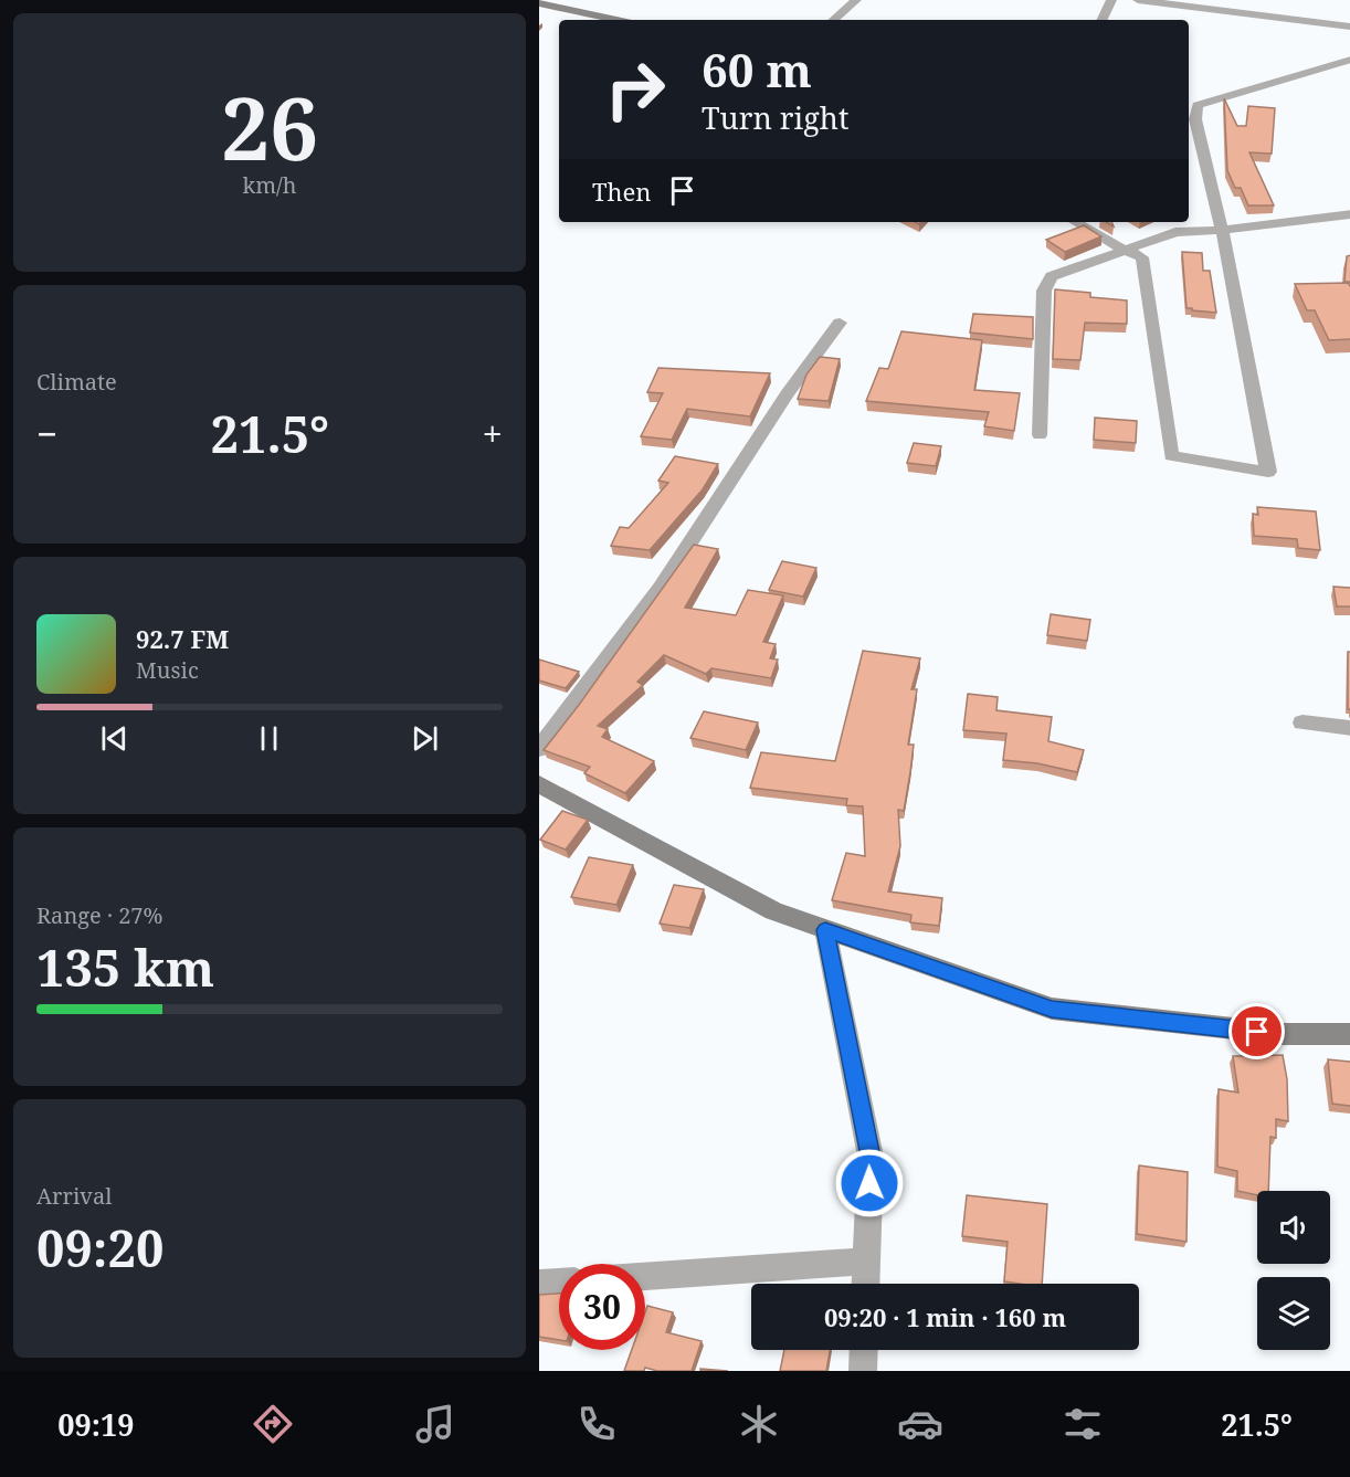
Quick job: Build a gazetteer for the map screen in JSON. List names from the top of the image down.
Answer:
{
  "page": {
    "tile": [
      ["26", "km/h"],
      "Climate",
      ["Range · 27%", "135 km"],
      ["Arrival", "09:20"]
    ],
    "turn": ["60 m", "Turn right"],
    "then": "Then",
    "heat": ["−", "21.5°", "+"],
    "song": ["92.7 FM", "Music"],
    "limit": "30",
    "trip": "09:20 · 1 min · 160 m",
    "tabs": ["09:19", "21.5°"]
  }
}
